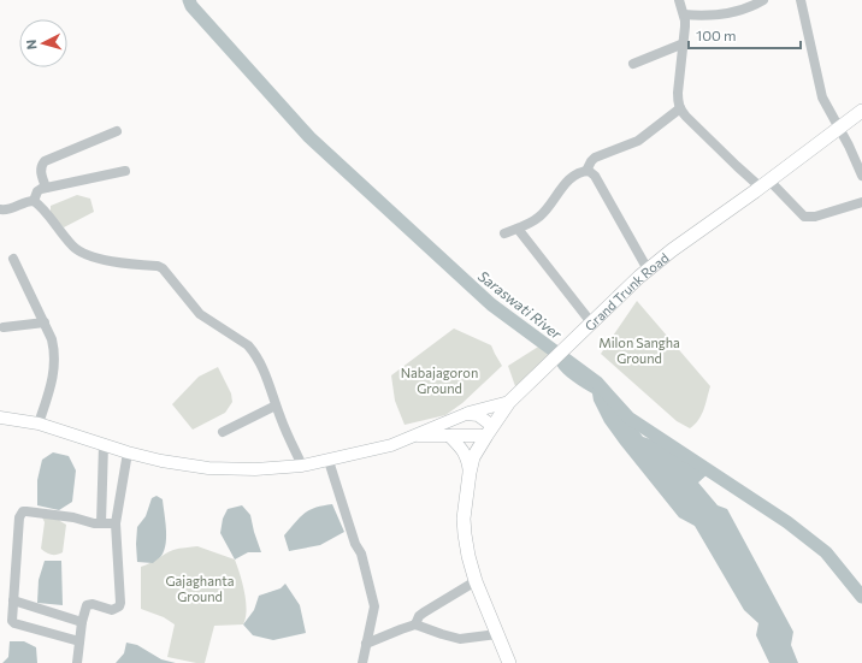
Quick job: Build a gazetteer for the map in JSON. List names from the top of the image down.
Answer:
{
  "streets": {
    "highway": ["Grand Trunk Road"]
  },
  "water": ["Saraswati River"],
  "parks": ["Milon Sangha Ground", "Nabajagoron Ground", "Gajaghanta Ground"],
  "scale_bar": "100 m",
  "north": "left"
}
